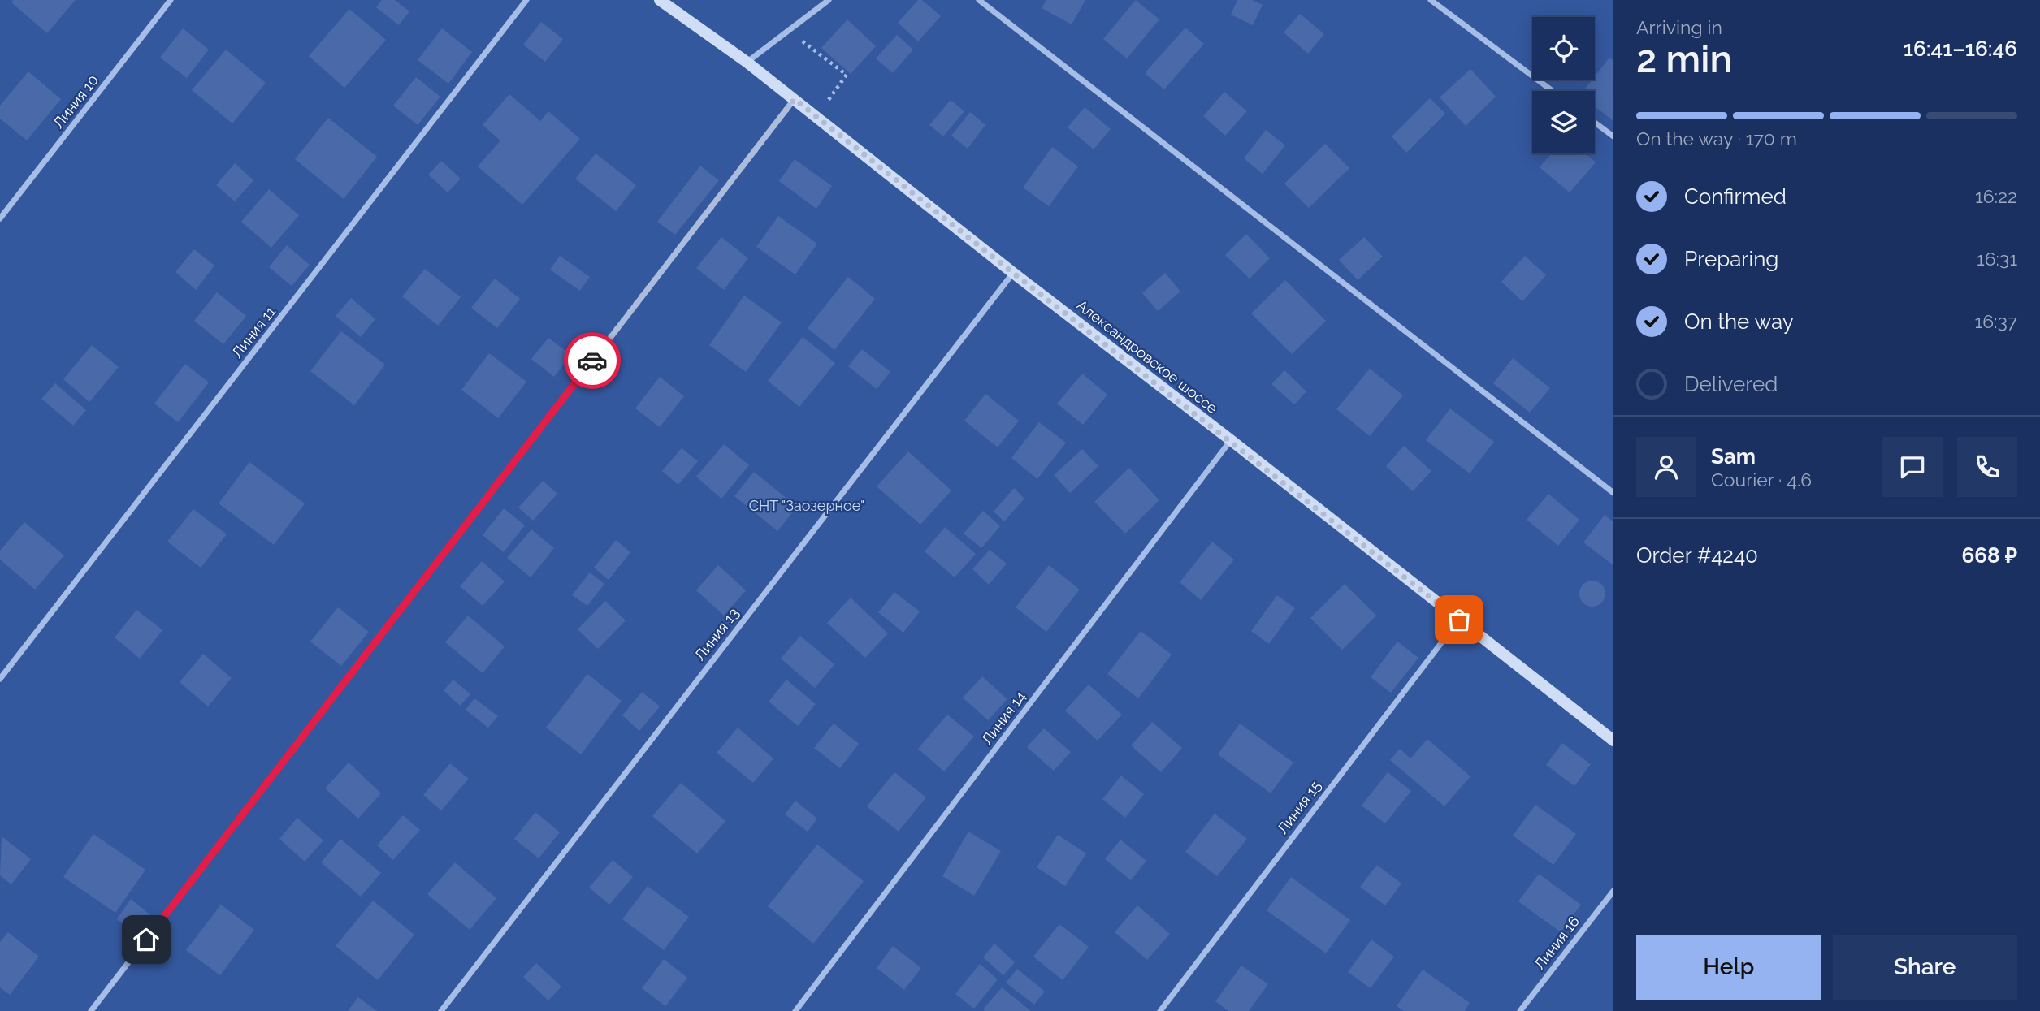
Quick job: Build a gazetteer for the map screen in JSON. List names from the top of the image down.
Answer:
{
  "streets": {
    "street": [
      "Линия 10",
      "Линия 11",
      "Александровское шоссе",
      "Линия 13",
      "Линия 14",
      "Линия 15",
      "Линия 16"
    ]
  },
  "crossings": [
    ["Александровское шоссе", "Линия 13"],
    ["Александровское шоссе", "Линия 14"],
    ["Александровское шоссе", "Линия 15"]
  ],
  "parks": ["СНТ \"Заозерное\""],
  "page": {
    "heading": ["2 min", "Arriving in", "16:41–16:46"],
    "panel": [
      "Sam",
      "Courier · 4.6",
      "Order #4240",
      "668 ₽"
    ],
    "bar": "On the way · 170 m",
    "list": [
      ["Confirmed", "16:22"],
      ["Preparing", "16:31"],
      ["On the way", "16:37"],
      "Delivered"
    ],
    "buttons": ["Help", "Share"]
  }
}
